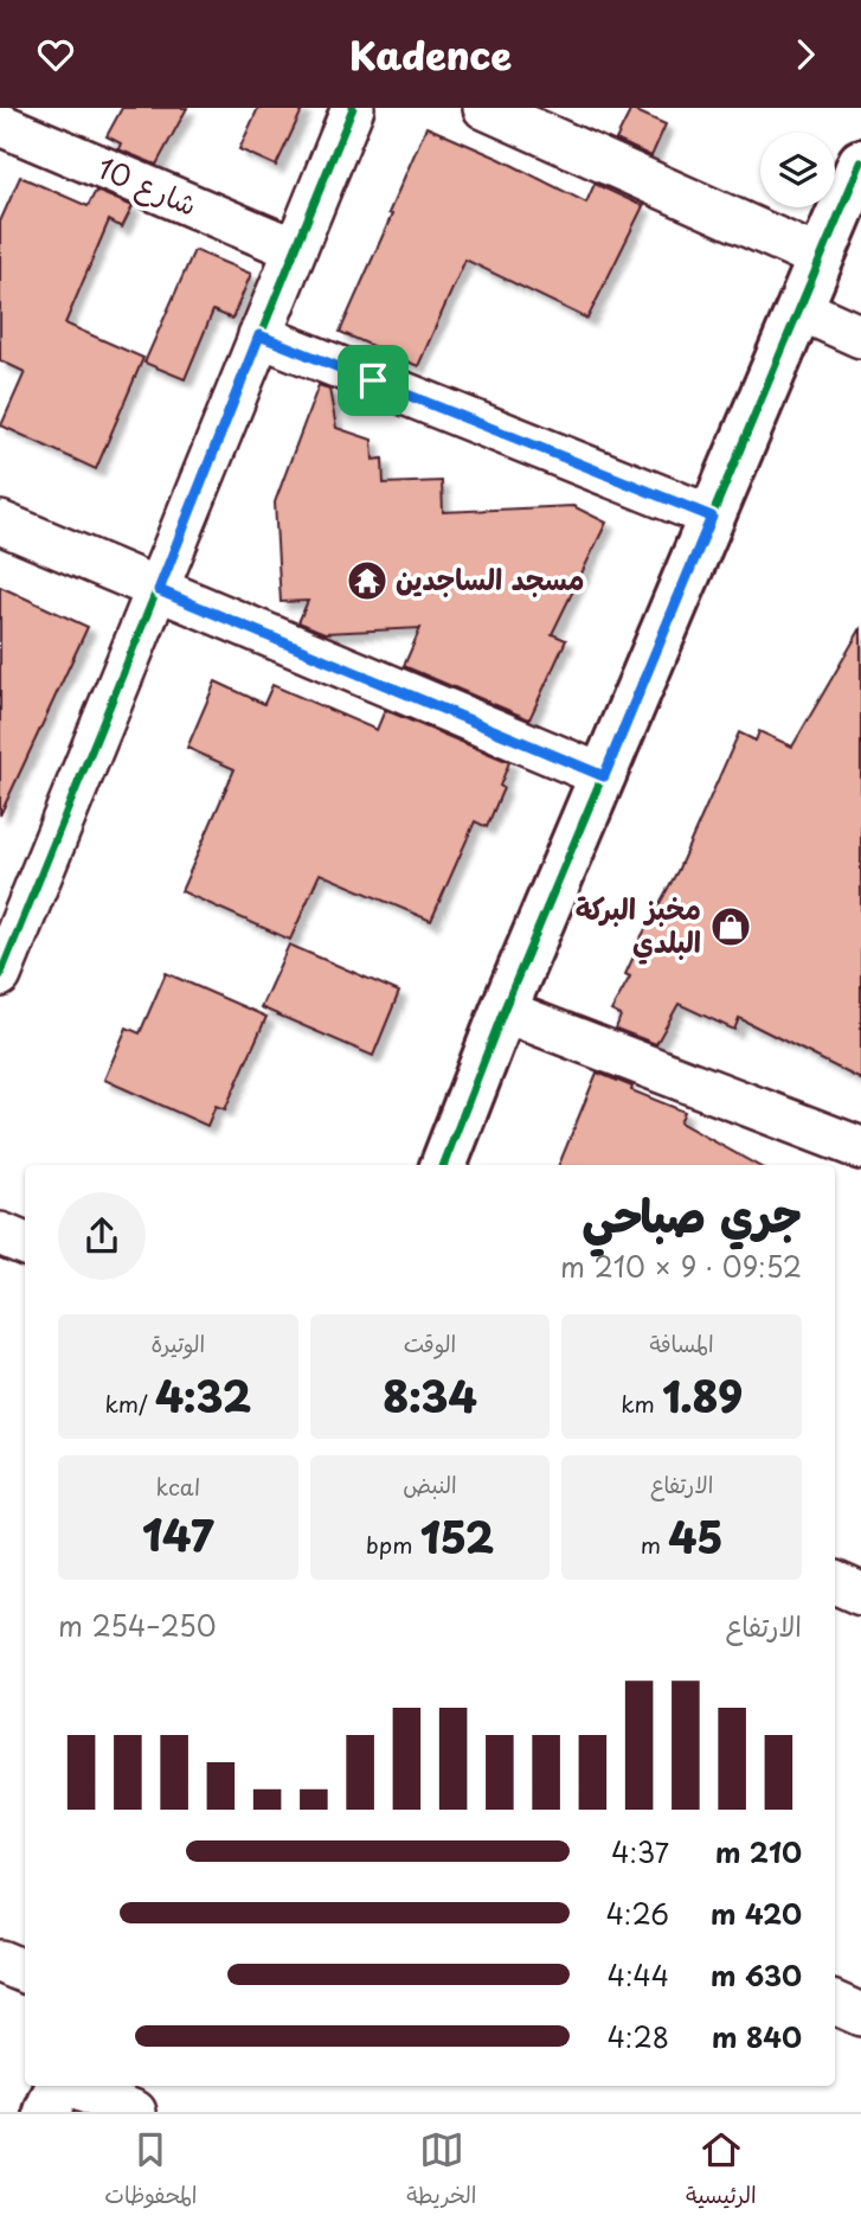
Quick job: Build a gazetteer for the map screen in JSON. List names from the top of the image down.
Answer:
{
  "streets": {
    "street": ["شارع 10"]
  },
  "places": {
    "temple": ["مسجد الساجدين"],
    "shop": ["مخبز البركة البلدي"]
  },
  "page": {
    "header": "Kadence",
    "heading": ["جري صباحي", "09:52 · 9 × 210 m"],
    "stats": [
      ["المسافة", "1.89 km"],
      ["الوقت", "8:34"],
      ["الوتيرة", "4:32 /km"],
      ["الارتفاع", "45 m"],
      ["النبض", "152 bpm"],
      ["kcal", "147"]
    ],
    "chart": ["الارتفاع", "250–254 m"],
    "list": [
      {
        "name": "210 m",
        "note": "4:37"
      },
      {
        "name": "420 m",
        "note": "4:26"
      },
      {
        "name": "630 m",
        "note": "4:44"
      },
      {
        "name": "840 m",
        "note": "4:28"
      }
    ],
    "tabs": ["الرئيسية", "الخريطة", "المحفوظات"]
  }
}
